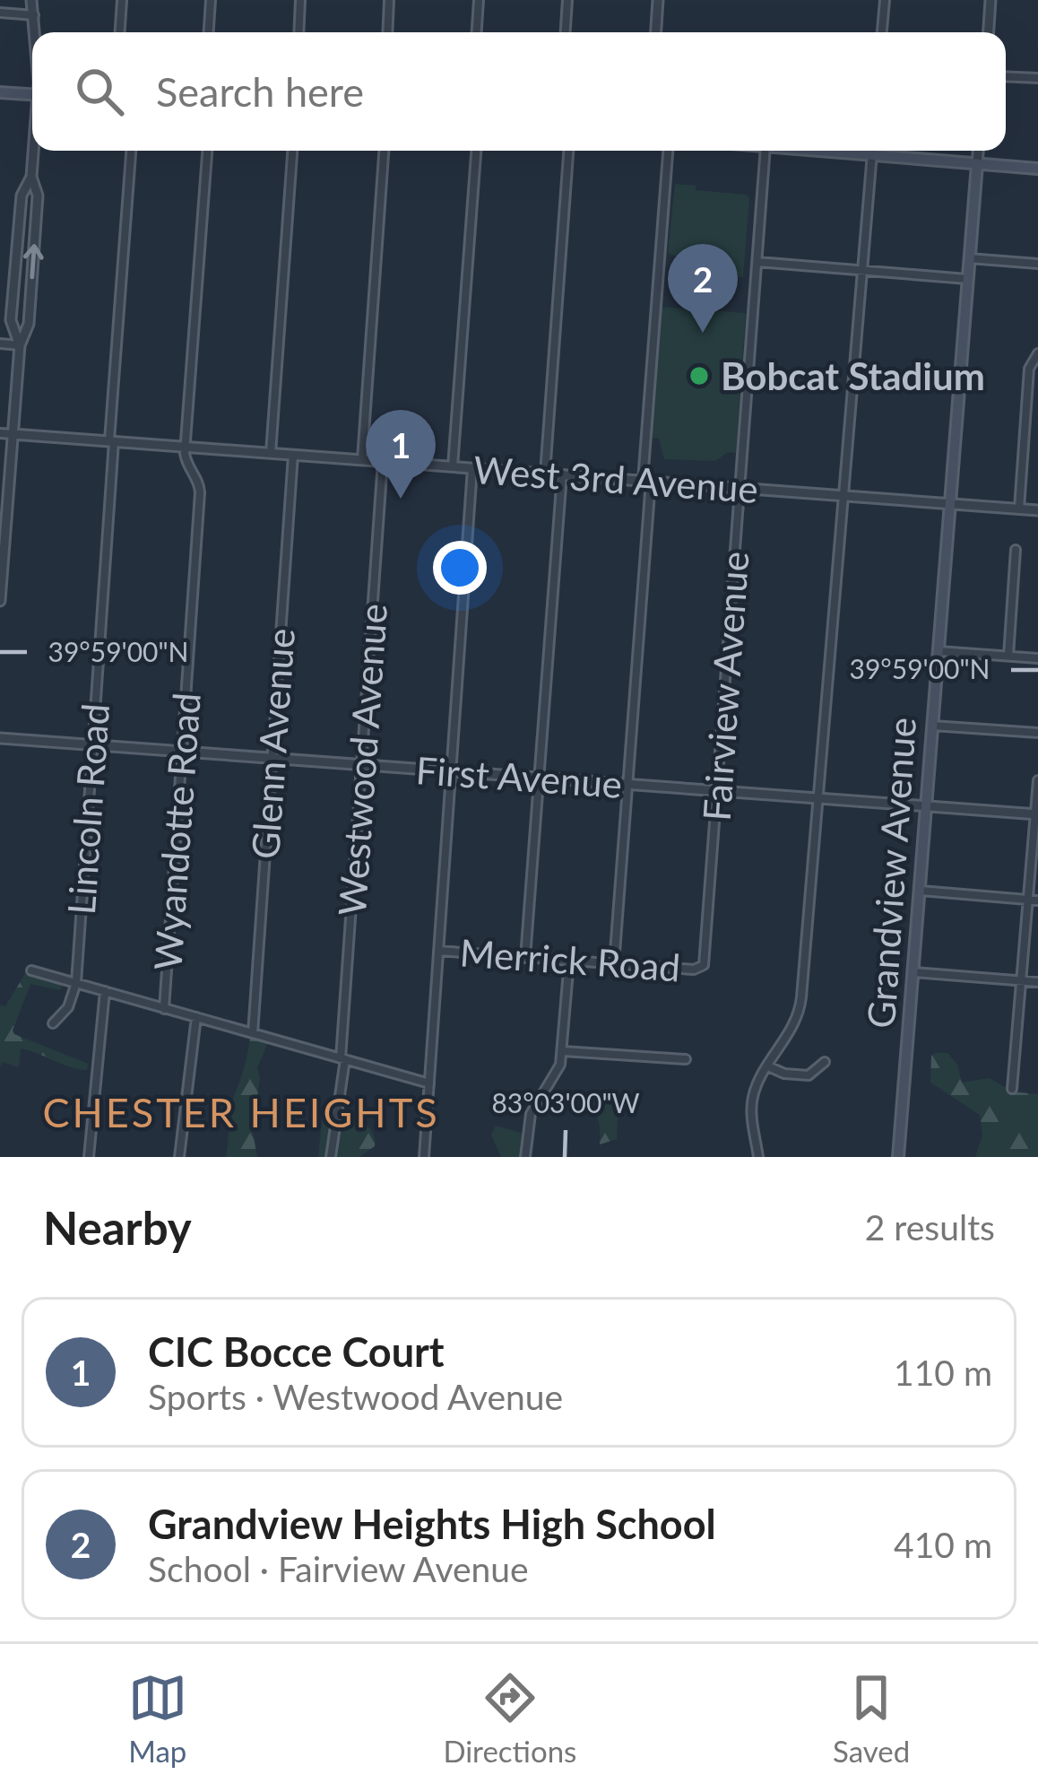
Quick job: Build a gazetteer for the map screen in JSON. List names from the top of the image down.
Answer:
{
  "streets": {
    "main road": ["Grandview Avenue"],
    "street": [
      "West 3rd Avenue",
      "Fairview Avenue",
      "Glenn Avenue",
      "Westwood Avenue",
      "First Avenue",
      "Lincoln Road",
      "Wyandotte Road",
      "Merrick Road"
    ]
  },
  "crossings": [
    ["West 3rd Avenue", "Fairview Avenue"],
    ["West 3rd Avenue", "Glenn Avenue"],
    ["West 3rd Avenue", "Westwood Avenue"],
    ["West 3rd Avenue", "Lincoln Road"],
    ["West 3rd Avenue", "Wyandotte Road"],
    ["West 3rd Avenue", "Grandview Avenue"],
    ["Fairview Avenue", "First Avenue"],
    ["Fairview Avenue", "Merrick Road"],
    ["Glenn Avenue", "First Avenue"],
    ["Westwood Avenue", "First Avenue"],
    ["First Avenue", "Lincoln Road"],
    ["First Avenue", "Wyandotte Road"],
    ["First Avenue", "Grandview Avenue"]
  ],
  "districts": ["CHESTER HEIGHTS"],
  "places": ["Bobcat Stadium"],
  "page": {
    "search": "Search here",
    "pins": ["2", "1"],
    "heading": ["Nearby", "2 results"],
    "list": [
      {
        "mark": "1",
        "name": "CIC Bocce Court",
        "note": "Sports · Westwood Avenue",
        "value": "110 m"
      },
      {
        "mark": "2",
        "name": "Grandview Heights High School",
        "note": "School · Fairview Avenue",
        "value": "410 m"
      }
    ],
    "nav": ["Map", "Directions", "Saved"]
  },
  "coordinates": ["39°59'00\"N", "83°03'00\"W"]
}
